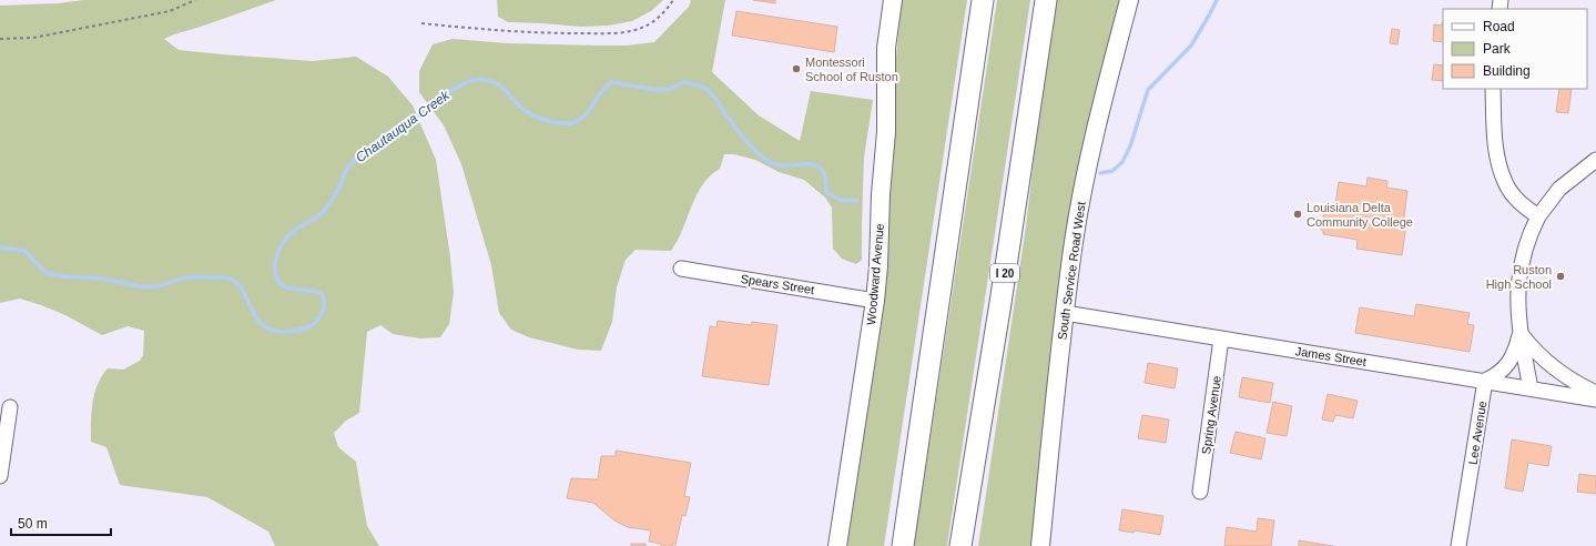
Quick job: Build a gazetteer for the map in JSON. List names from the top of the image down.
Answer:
{
  "streets": {
    "highway": ["I 20"],
    "main road": ["South Service Road West", "Woodward Avenue"],
    "street": [
      "Spears Street",
      "James Street",
      "Spring Avenue",
      "Lee Avenue"
    ]
  },
  "crossings": [
    ["South Service Road West", "James Street"],
    ["Woodward Avenue", "Spears Street"],
    ["James Street", "Spring Avenue"],
    ["James Street", "Lee Avenue"]
  ],
  "water": ["Chautauqua Creek"],
  "places": ["Montessori School of Ruston", "Louisiana Delta Community College", "Ruston High School"],
  "legend": ["Road", "Park", "Building"],
  "scale_bar": "50 m"
}
